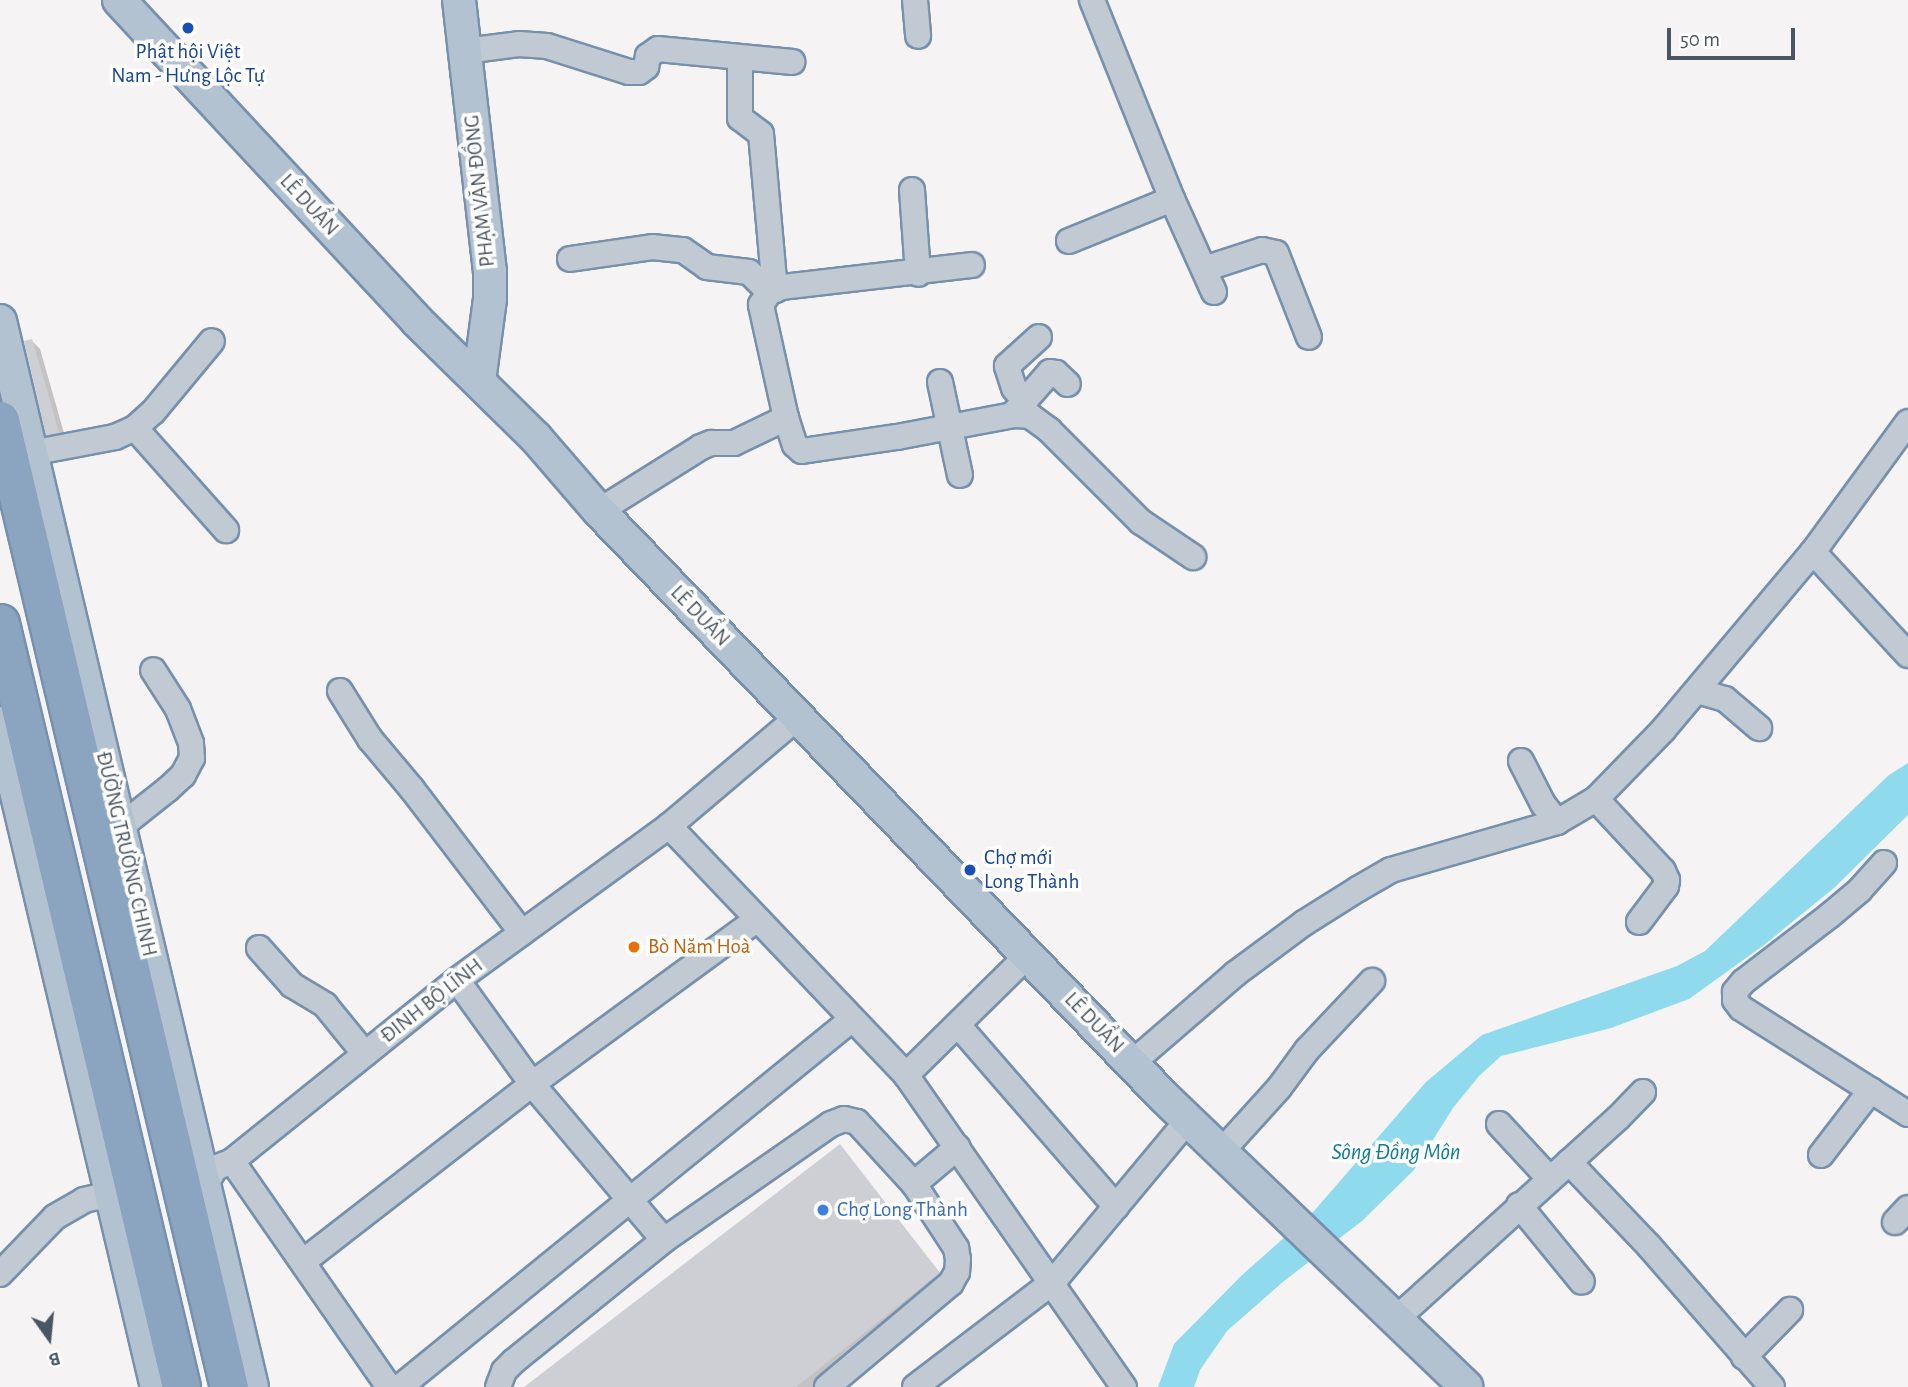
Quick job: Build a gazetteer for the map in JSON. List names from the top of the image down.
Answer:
{
  "streets": {
    "highway": ["ĐƯỜNG TRƯỜNG CHINH"],
    "main road": ["PHẠM VĂN ĐỒNG", "LÊ DUẨN"],
    "street": ["ĐINH BỘ LĨNH"]
  },
  "crossings": [
    ["PHẠM VĂN ĐỒNG", "LÊ DUẨN"],
    ["LÊ DUẨN", "ĐINH BỘ LĨNH"],
    ["ĐƯỜNG TRƯỜNG CHINH", "ĐINH BỘ LĨNH"]
  ],
  "water": ["Sông Đồng Môn"],
  "places": [
    "Phật hội Việt Nam - Hưng Lộc Tự",
    "Chợ mới Long Thành",
    "Bò Năm Hoà",
    "Chợ Long Thành"
  ],
  "scale_bar": "50 m",
  "north": "bottom"
}
